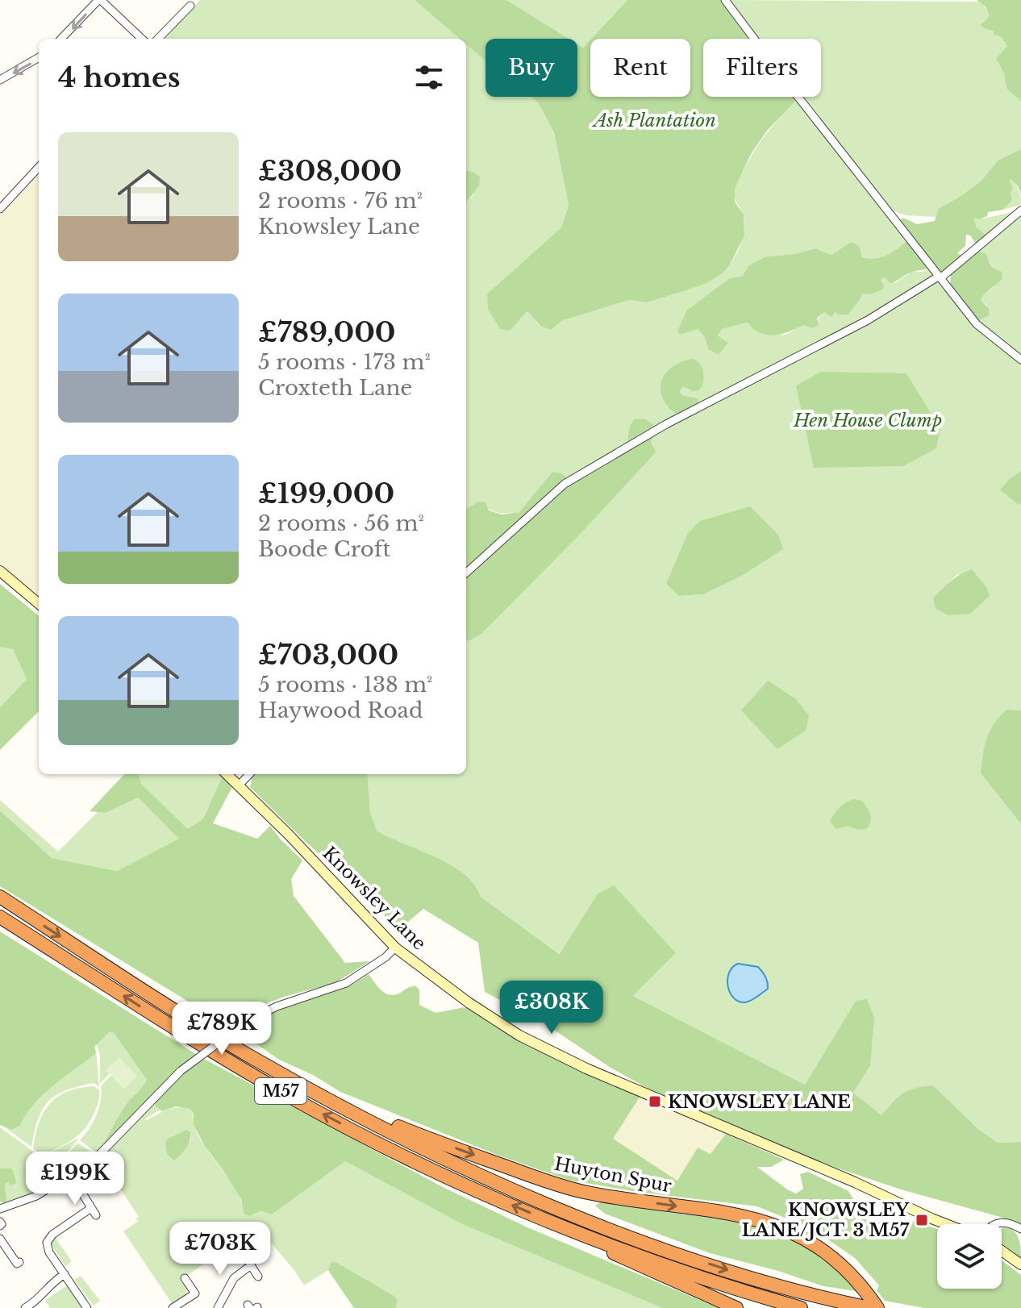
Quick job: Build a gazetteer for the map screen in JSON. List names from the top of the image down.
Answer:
{
  "streets": {
    "highway": ["M57", "Huyton Spur"],
    "main road": ["Knowsley Lane"]
  },
  "crossings": [
    ["M57", "Huyton Spur"]
  ],
  "parks": ["Ash Plantation", "Hen House Clump"],
  "places": {
    "transit": ["KNOWSLEY LANE", "KNOWSLEY LANE/JCT. 3 M57"]
  },
  "page": {
    "chip": ["Buy", "Rent", "Filters"],
    "heading": "4 homes",
    "list": [
      {
        "name": "£308,000",
        "note": "2 rooms · 76 m² · Knowsley Lane"
      },
      {
        "name": "£789,000",
        "note": "5 rooms · 173 m² · Croxteth Lane"
      },
      {
        "name": "£199,000",
        "note": "2 rooms · 56 m² · Boode Croft"
      },
      {
        "name": "£703,000",
        "note": "5 rooms · 138 m² · Haywood Road"
      }
    ],
    "price": [
      "£308K",
      "£789K",
      "£199K",
      "£703K"
    ]
  }
}
